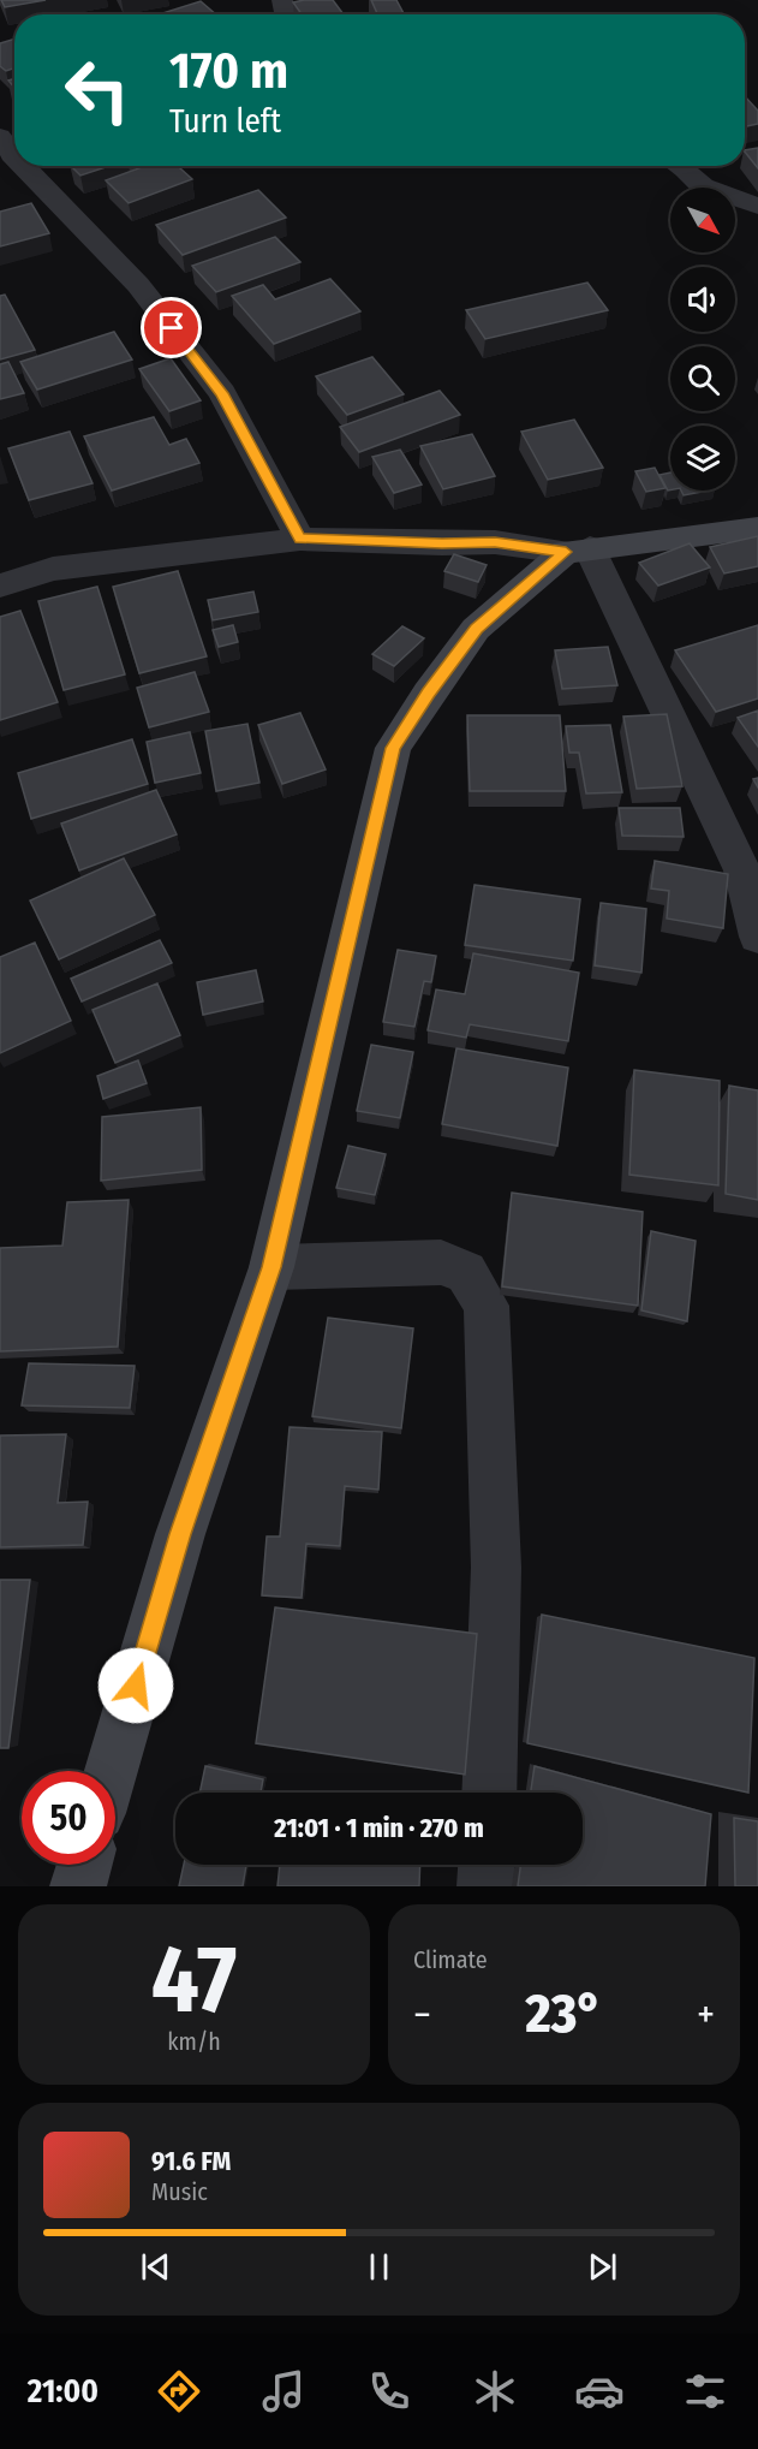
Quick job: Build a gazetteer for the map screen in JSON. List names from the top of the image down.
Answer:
{
  "north": "bottom right",
  "page": {
    "turn": ["170 m", "Turn left"],
    "limit": "50",
    "trip": "21:01 · 1 min · 270 m",
    "tile": [
      ["47", "km/h"],
      "Climate"
    ],
    "heat": ["−", "23°", "+"],
    "song": ["91.6 FM", "Music"],
    "tabs": "21:00"
  }
}
